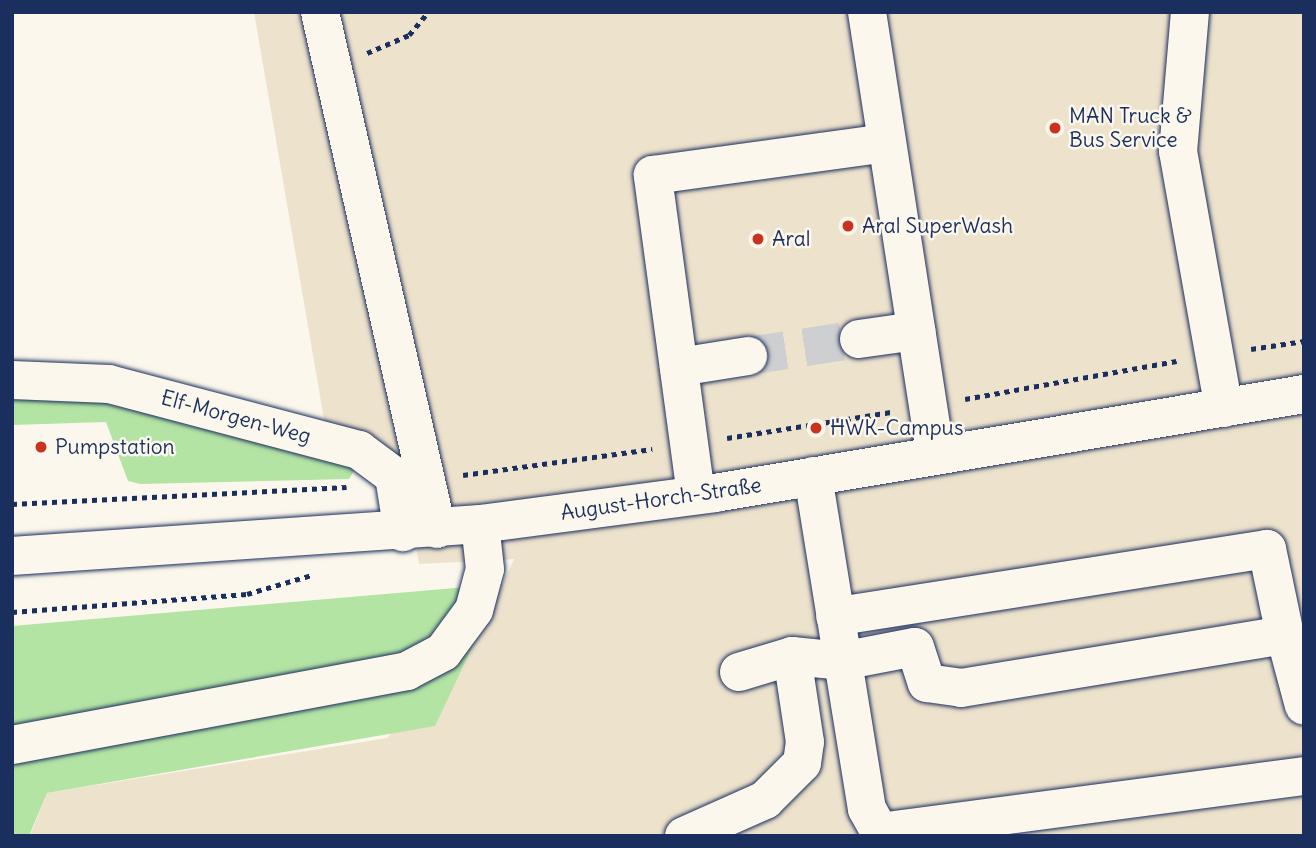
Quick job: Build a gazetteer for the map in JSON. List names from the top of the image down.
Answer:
{
  "streets": {
    "main road": ["Elf-Morgen-Weg", "August-Horch-Straße"]
  },
  "places": [
    "MAN Truck & Bus Service",
    "Aral SuperWash",
    "Aral",
    "HWK-Campus",
    "Pumpstation"
  ]
}
